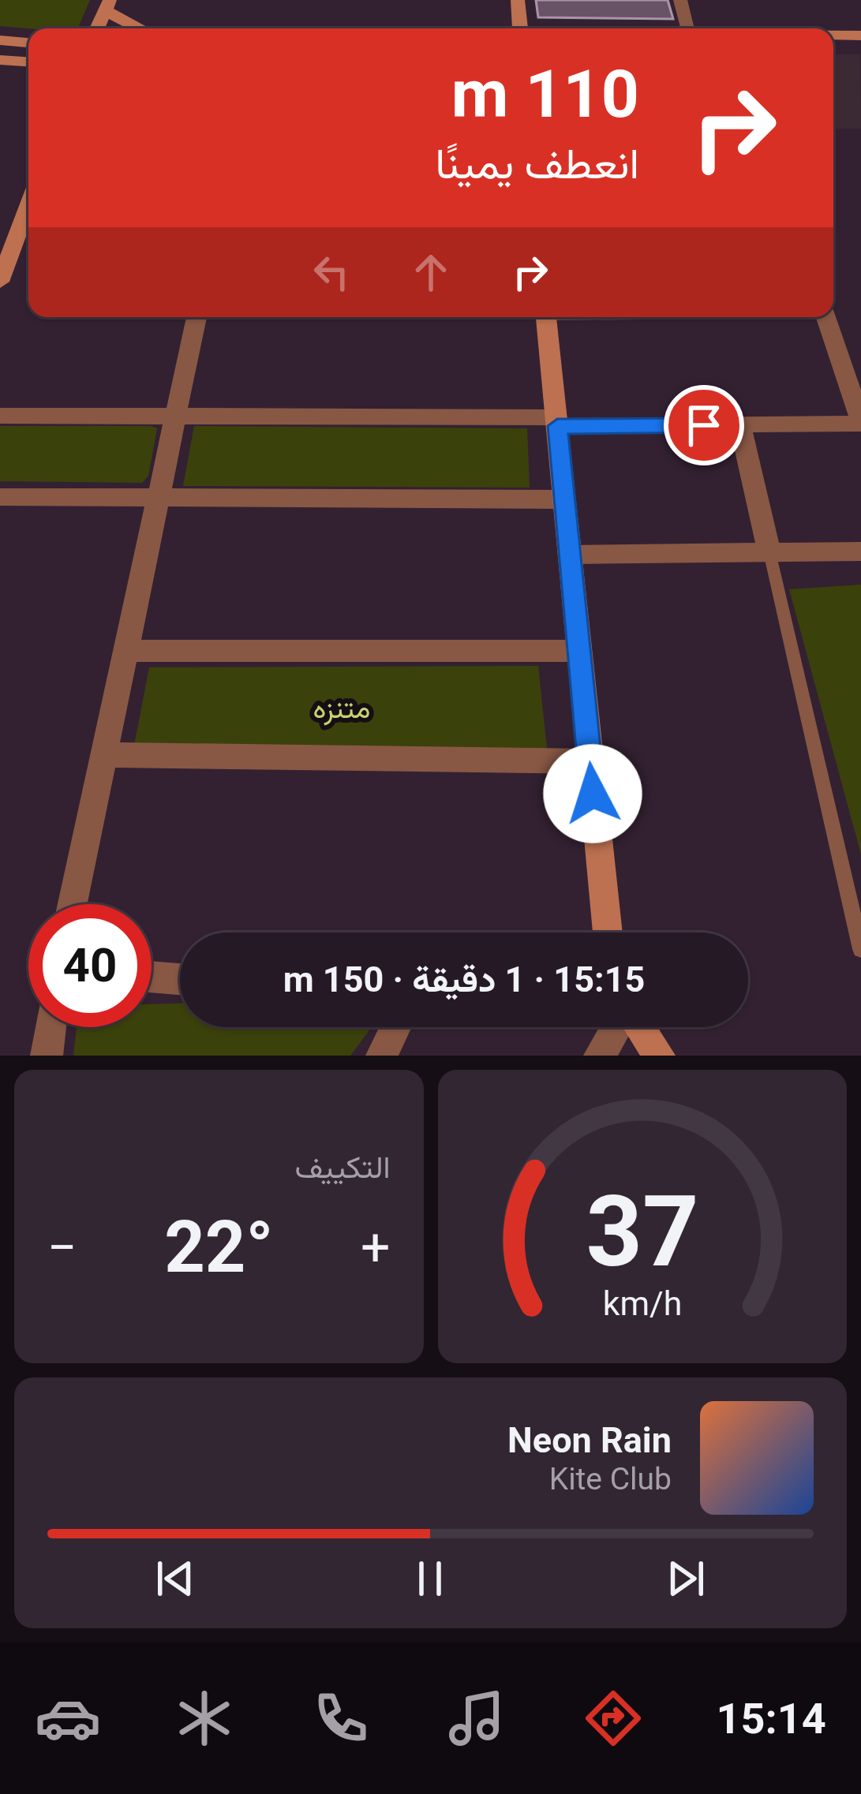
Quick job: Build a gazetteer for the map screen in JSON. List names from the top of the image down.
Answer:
{
  "parks": ["متنزه"],
  "page": {
    "turn": ["110 m", "انعطف يمينًا"],
    "limit": "40",
    "trip": "15:15 · 1 دقيقة · 150 m",
    "tile": "التكييف",
    "heat": ["−", "22°", "+"],
    "song": ["Neon Rain", "Kite Club"],
    "tabs": "15:14",
    "gauge": ["37", "km/h"]
  }
}
